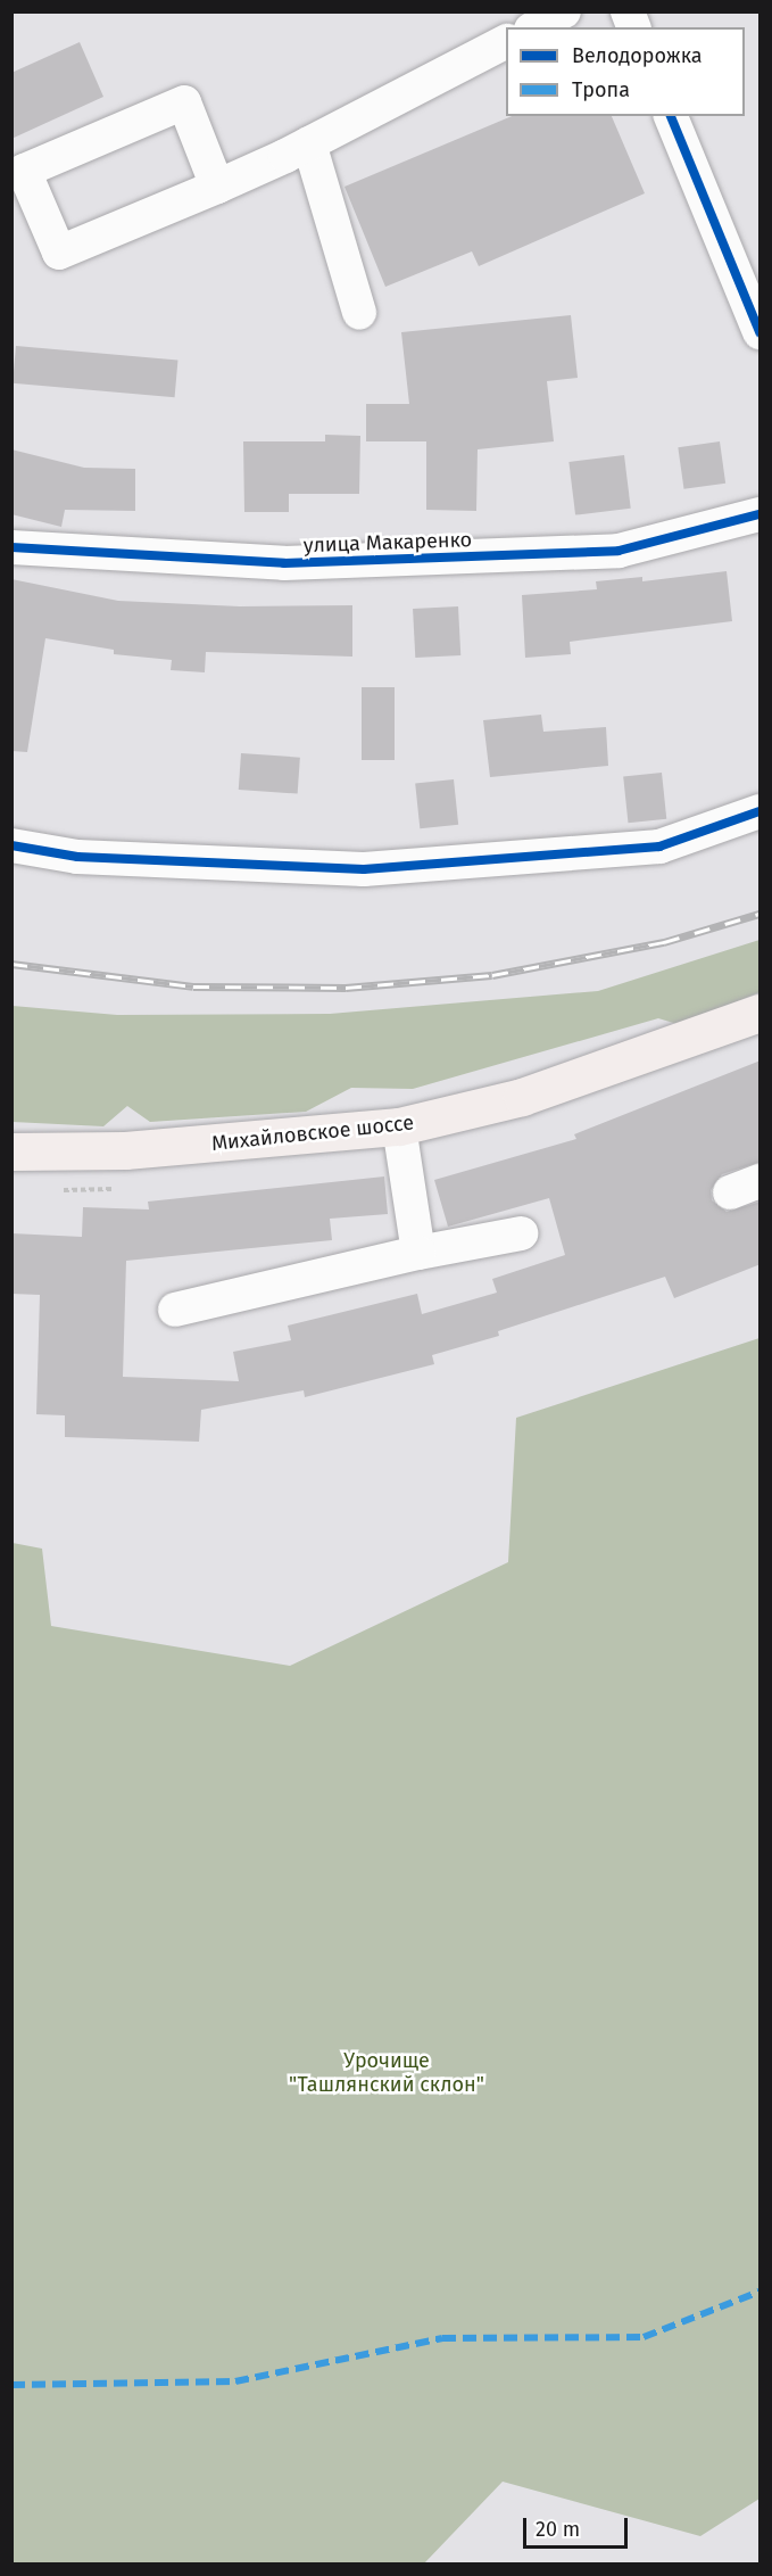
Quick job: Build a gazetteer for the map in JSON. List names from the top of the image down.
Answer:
{
  "streets": {
    "main road": ["Михайловское шоссе"],
    "street": ["улица Макаренко"]
  },
  "parks": ["Урочище \"Ташлянский склон\""],
  "legend": ["Велодорожка", "Тропа"],
  "scale_bar": "20 m"
}
